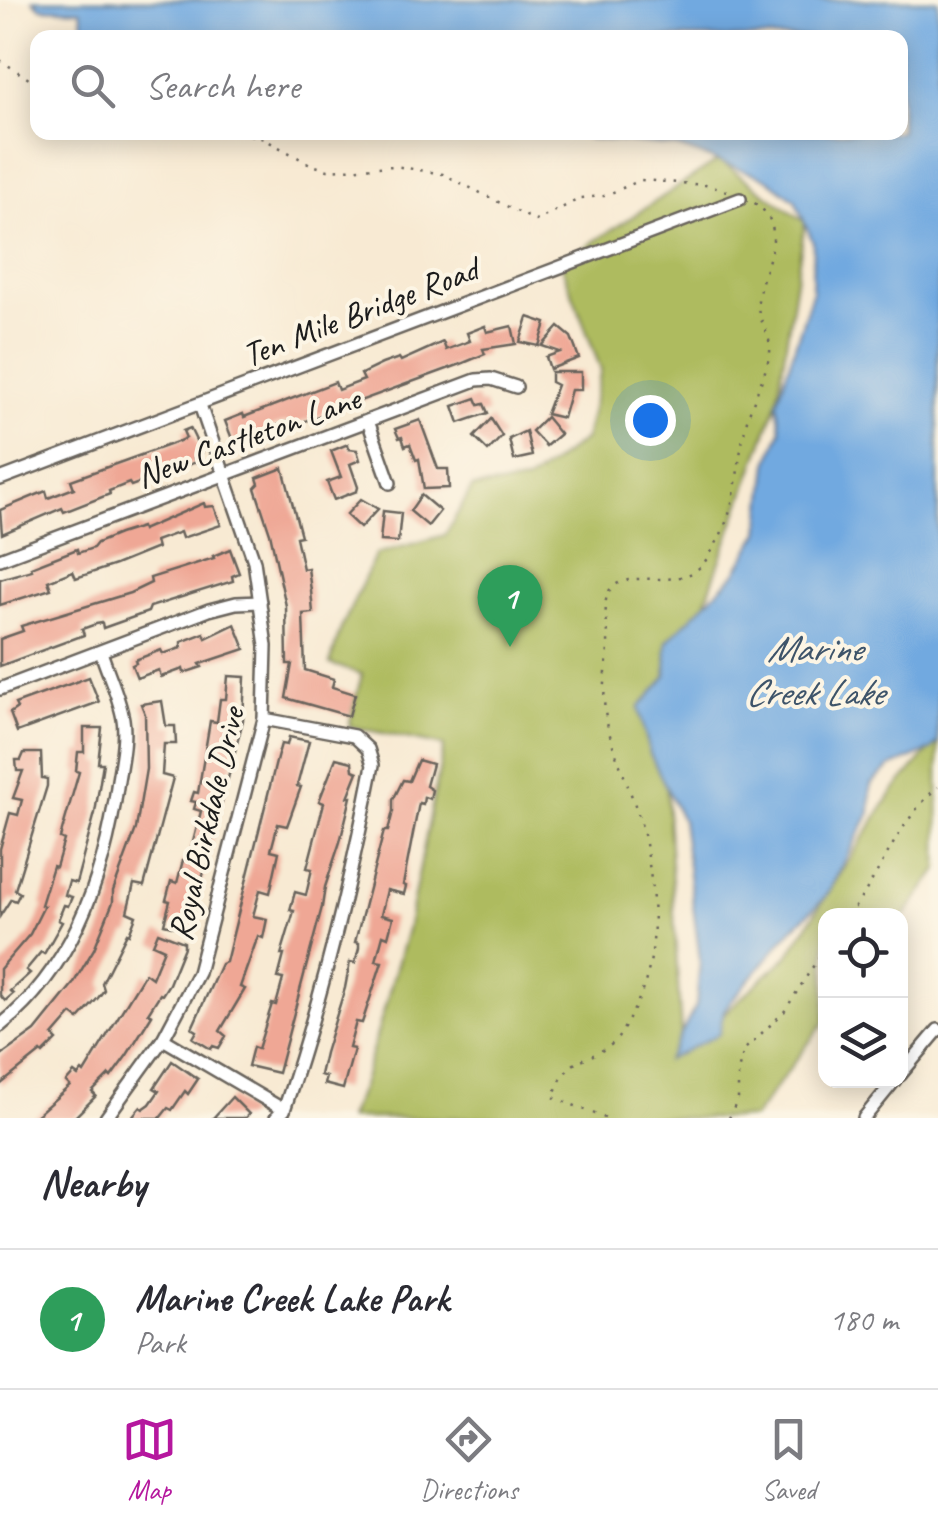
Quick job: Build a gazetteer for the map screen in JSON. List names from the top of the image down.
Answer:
{
  "streets": {
    "street": ["Ten Mile Bridge Road", "New Castleton Lane", "Royal Birkdale Drive"]
  },
  "crossings": [
    ["Ten Mile Bridge Road", "Royal Birkdale Drive"],
    ["New Castleton Lane", "Royal Birkdale Drive"]
  ],
  "water": ["Marine Creek Lake"],
  "page": {
    "search": "Search here",
    "pins": "1",
    "heading": "Nearby",
    "list": [
      {
        "mark": "1",
        "name": "Marine Creek Lake Park",
        "note": "Park",
        "value": "180 m"
      }
    ],
    "nav": ["Map", "Directions", "Saved"]
  }
}
